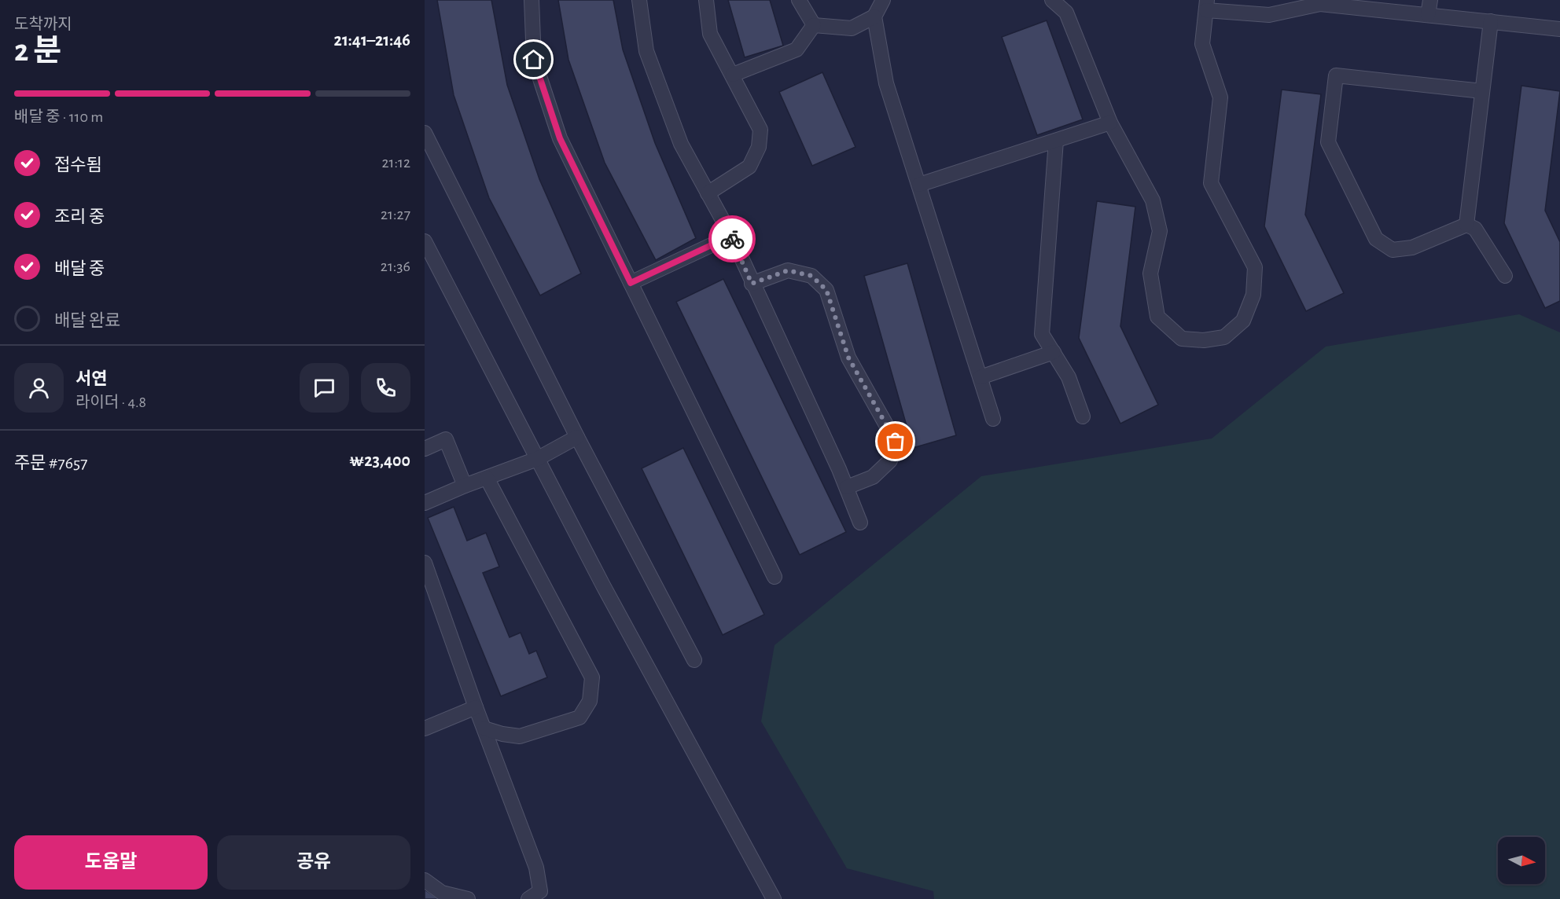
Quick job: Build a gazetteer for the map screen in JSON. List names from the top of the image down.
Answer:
{
  "north": "right",
  "page": {
    "heading": ["2 분", "도착까지", "21:41–21:46"],
    "panel": [
      "서연",
      "라이더 · 4.8",
      "주문 #7657",
      "₩23,400"
    ],
    "bar": "배달 중 · 110 m",
    "list": [
      ["접수됨", "21:12"],
      ["조리 중", "21:27"],
      ["배달 중", "21:36"],
      "배달 완료"
    ],
    "buttons": ["도움말", "공유"]
  }
}
